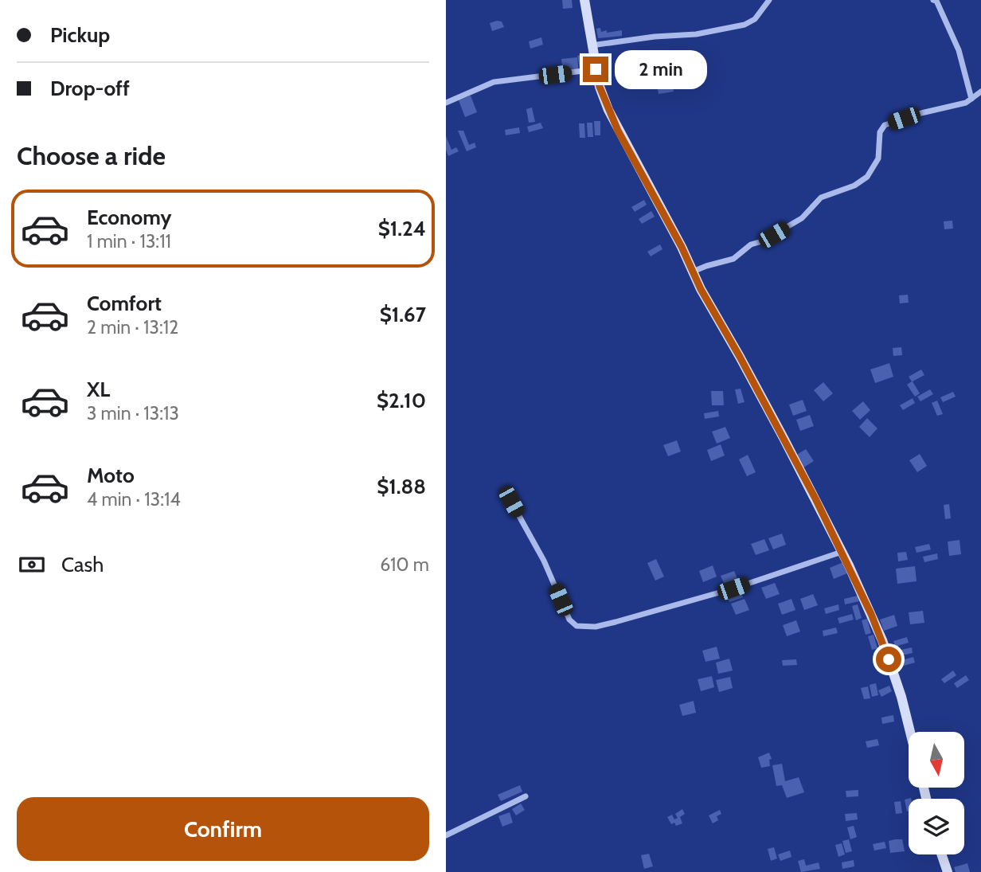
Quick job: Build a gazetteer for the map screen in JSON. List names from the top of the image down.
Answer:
{
  "north": "bottom",
  "page": {
    "banner": ["Pickup", "Drop-off"],
    "bubble": "2 min",
    "heading": "Choose a ride",
    "list": [
      {
        "name": "Economy",
        "note": "1 min · 13:11",
        "value": "$1.24"
      },
      {
        "name": "Comfort",
        "note": "2 min · 13:12",
        "value": "$1.67"
      },
      {
        "name": "XL",
        "note": "3 min · 13:13",
        "value": "$2.10"
      },
      {
        "name": "Moto",
        "note": "4 min · 13:14",
        "value": "$1.88"
      }
    ],
    "pay": ["Cash", "610 m"],
    "buttons": "Confirm"
  }
}
